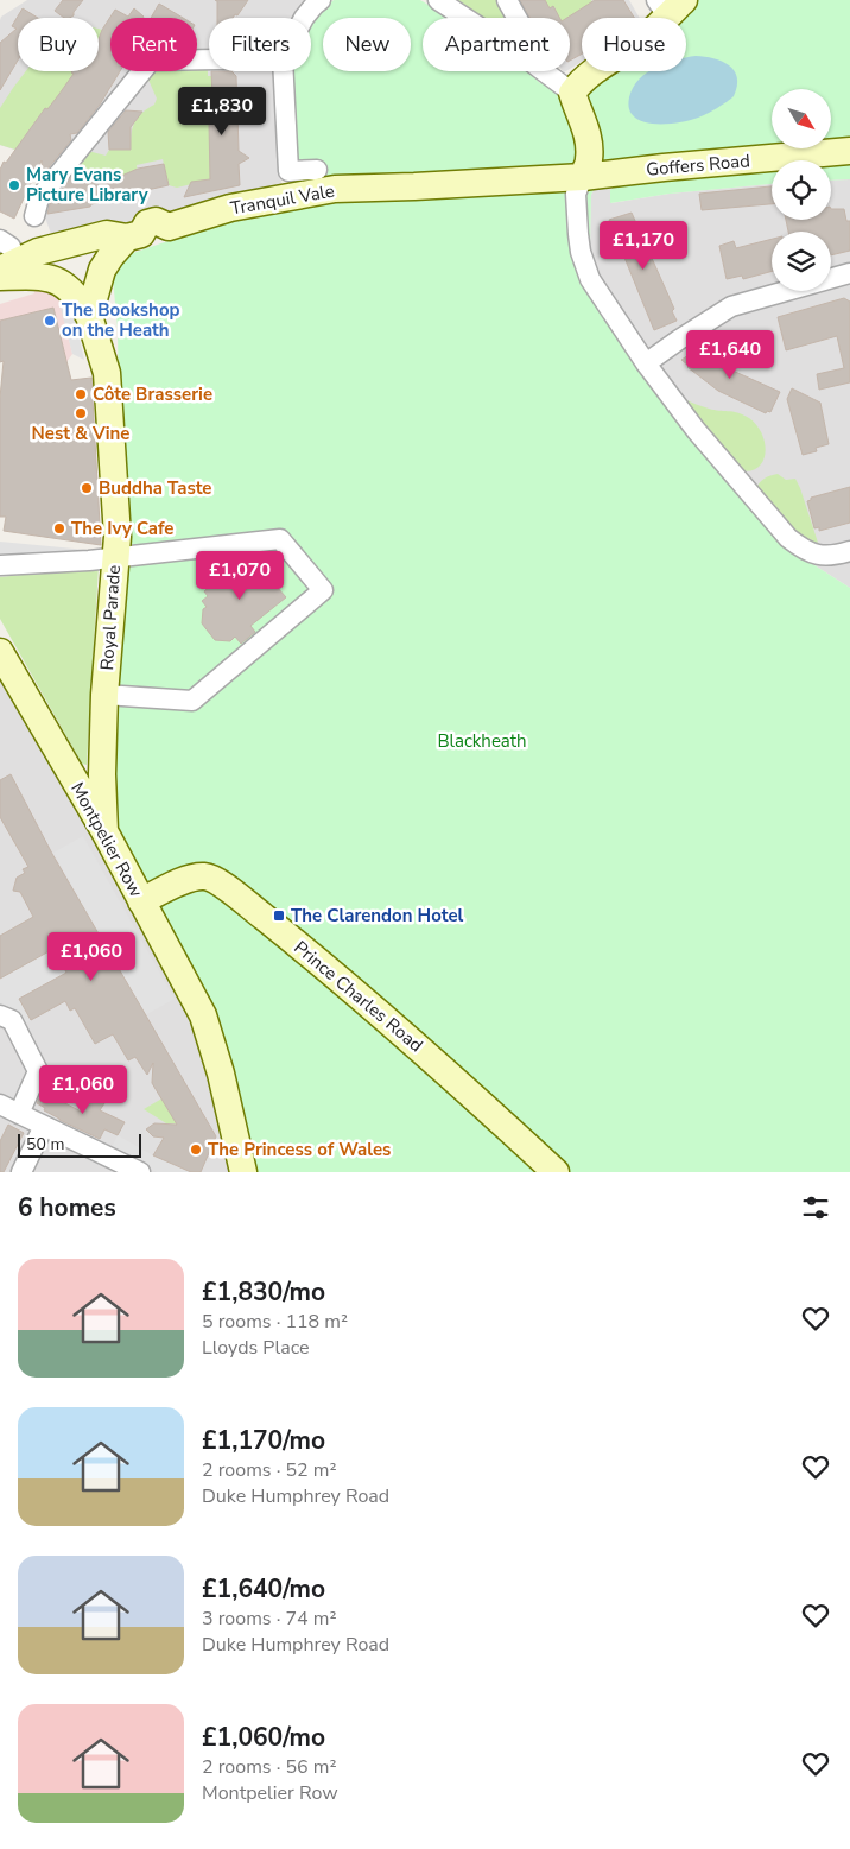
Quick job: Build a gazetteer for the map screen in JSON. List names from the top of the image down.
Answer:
{
  "streets": {
    "street": [
      "Goffers Road",
      "Tranquil Vale",
      "Royal Parade",
      "Montpelier Row",
      "Prince Charles Road"
    ]
  },
  "crossings": [
    ["Goffers Road", "Tranquil Vale"],
    ["Royal Parade", "Montpelier Row"],
    ["Montpelier Row", "Prince Charles Road"]
  ],
  "parks": ["Blackheath"],
  "places": {
    "other": [
      "Mary Evans Picture Library",
      "The Bookshop on the Heath",
      "Côte Brasserie",
      "Nest & Vine",
      "Buddha Taste",
      "The Ivy Cafe",
      "The Princess of Wales"
    ],
    "transit": ["The Clarendon Hotel"]
  },
  "scale_bar": "50 m",
  "north": "bottom right",
  "page": {
    "chip": [
      "Buy",
      "Rent",
      "Filters",
      "New",
      "Apartment",
      "House"
    ],
    "price": [
      "£1,830",
      "£1,170",
      "£1,640",
      "£1,070",
      "£1,060",
      "£1,060"
    ],
    "scale": "50 m",
    "heading": "6 homes",
    "list": [
      {
        "name": "£1,830/mo",
        "note": "5 rooms · 118 m² · Lloyds Place"
      },
      {
        "name": "£1,170/mo",
        "note": "2 rooms · 52 m² · Duke Humphrey Road"
      },
      {
        "name": "£1,640/mo",
        "note": "3 rooms · 74 m² · Duke Humphrey Road"
      },
      {
        "name": "£1,060/mo",
        "note": "2 rooms · 56 m² · Montpelier Row"
      }
    ]
  }
}
